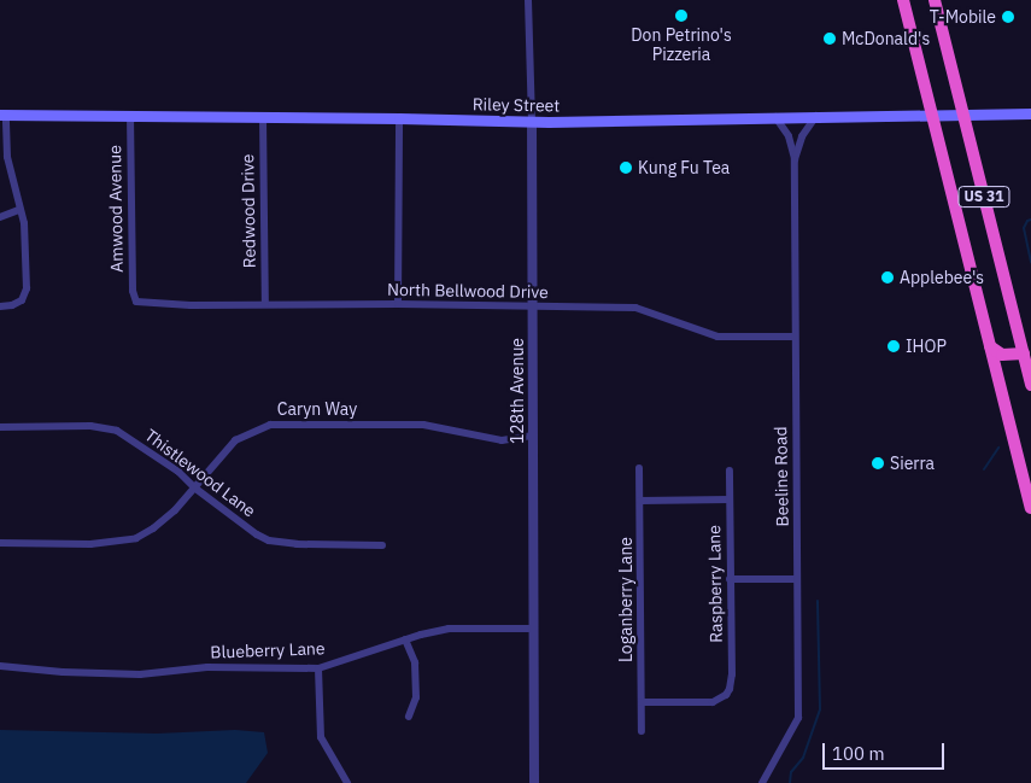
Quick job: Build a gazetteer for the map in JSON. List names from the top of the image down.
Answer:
{
  "streets": {
    "highway": ["US 31"],
    "main road": ["Riley Street"],
    "street": [
      "Amwood Avenue",
      "Redwood Drive",
      "North Bellwood Drive",
      "128th Avenue",
      "Caryn Way",
      "Thistlewood Lane",
      "Beeline Road",
      "Raspberry Lane",
      "Loganberry Lane",
      "Blueberry Lane"
    ]
  },
  "crossings": [
    ["Riley Street", "US 31"],
    ["Riley Street", "Amwood Avenue"],
    ["Riley Street", "Redwood Drive"],
    ["Riley Street", "128th Avenue"],
    ["Riley Street", "Beeline Road"],
    ["Amwood Avenue", "North Bellwood Drive"],
    ["Redwood Drive", "North Bellwood Drive"],
    ["North Bellwood Drive", "128th Avenue"],
    ["North Bellwood Drive", "Beeline Road"],
    ["128th Avenue", "Caryn Way"],
    ["128th Avenue", "Blueberry Lane"],
    ["Caryn Way", "Thistlewood Lane"],
    ["Raspberry Lane", "Loganberry Lane"]
  ],
  "places": [
    "Don Petrino's Pizzeria",
    "T-Mobile",
    "McDonald's",
    "Kung Fu Tea",
    "Applebee's",
    "IHOP",
    "Sierra"
  ],
  "scale_bar": "100 m"
}
